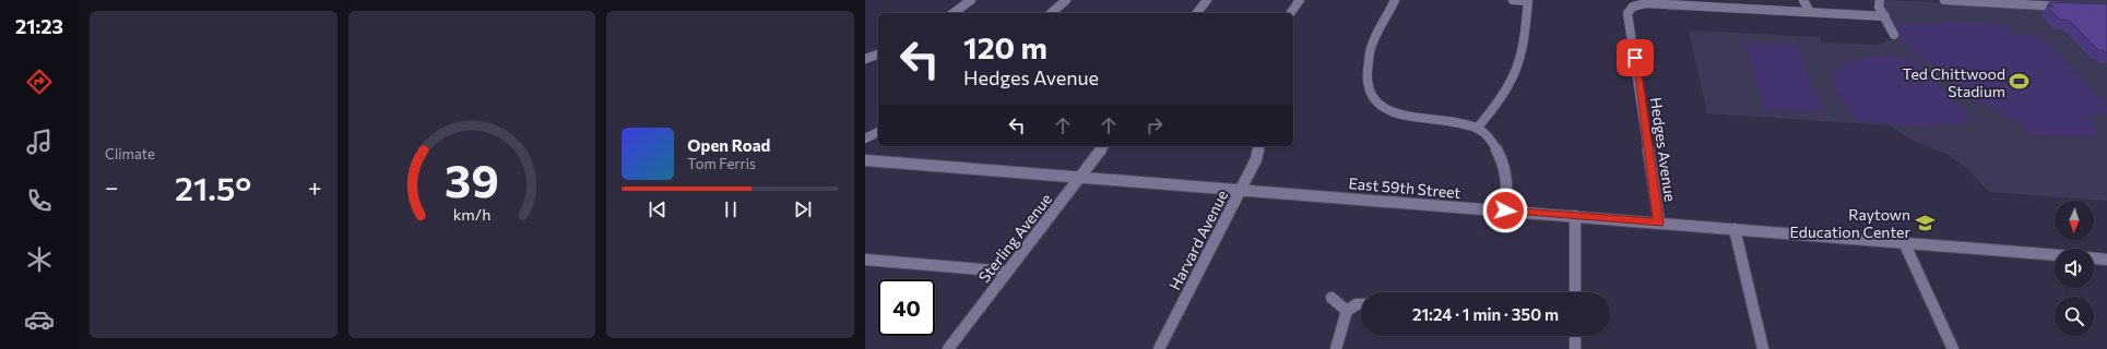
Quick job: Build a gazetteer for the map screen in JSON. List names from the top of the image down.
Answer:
{
  "streets": {
    "street": [
      "Hedges Avenue",
      "East 59th Street",
      "Sterling Avenue",
      "Harvard Avenue"
    ]
  },
  "crossings": [
    ["Hedges Avenue", "East 59th Street"],
    ["East 59th Street", "Sterling Avenue"],
    ["East 59th Street", "Harvard Avenue"]
  ],
  "places": {
    "sports": ["Ted Chittwood Stadium"],
    "school or university": ["Raytown Education Center"]
  },
  "north": "bottom",
  "page": {
    "tabs": "21:23",
    "tile": "Climate",
    "turn": ["120 m", "Hedges Avenue"],
    "song": ["Open Road", "Tom Ferris"],
    "heat": ["−", "21.5°", "+"],
    "limit": "40",
    "trip": "21:24 · 1 min · 350 m",
    "gauge": ["39", "km/h"]
  }
}
